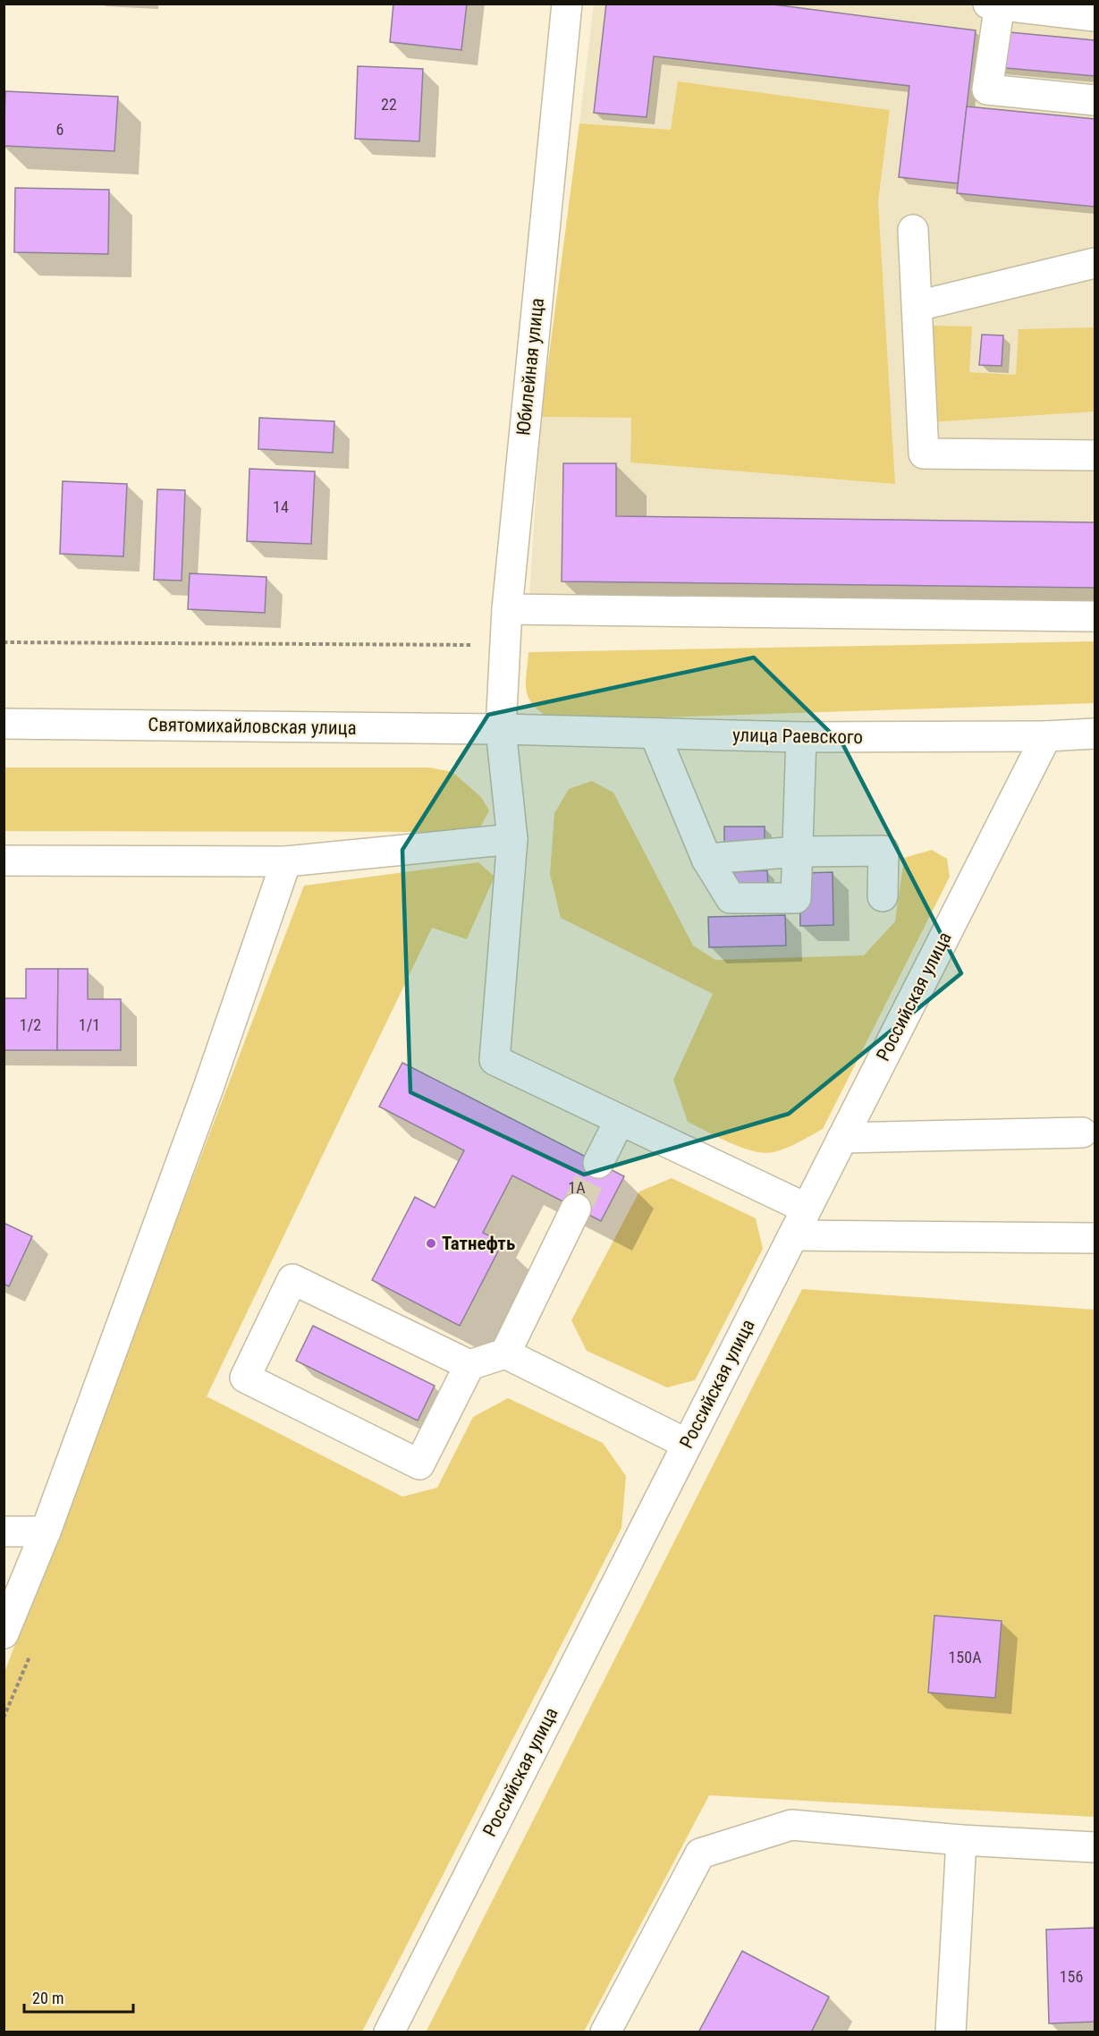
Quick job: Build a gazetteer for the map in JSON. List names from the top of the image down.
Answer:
{
  "streets": {
    "street": [
      "Юбилейная улица",
      "Святомихайловская улица",
      "улица Раевского",
      "Российская улица"
    ]
  },
  "crossings": [
    ["Юбилейная улица", "Святомихайловская улица"],
    ["Юбилейная улица", "улица Раевского"],
    ["Святомихайловская улица", "улица Раевского"],
    ["улица Раевского", "Российская улица"]
  ],
  "places": ["Татнефть"],
  "house_numbers": [
    "22",
    "6",
    "14",
    "1/2",
    "1/1",
    "1А",
    "150А",
    "156"
  ],
  "scale_bar": "20 m"
}
